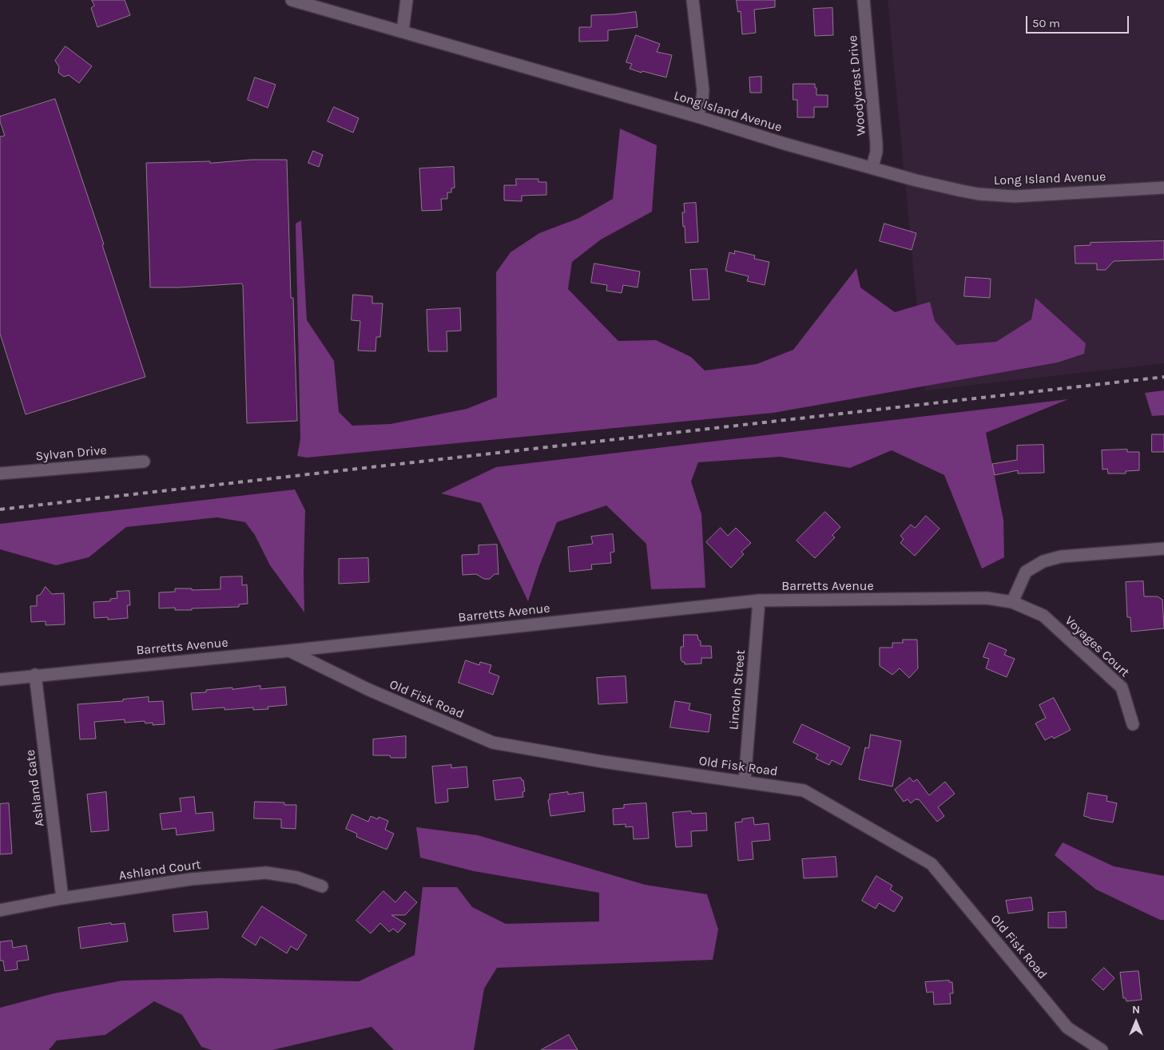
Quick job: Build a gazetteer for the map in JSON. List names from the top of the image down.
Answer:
{
  "streets": {
    "street": [
      "Woodycrest Drive",
      "Long Island Avenue",
      "Sylvan Drive",
      "Barretts Avenue",
      "Voyages Court",
      "Lincoln Street",
      "Old Fisk Road",
      "Ashland Gate",
      "Ashland Court"
    ]
  },
  "crossings": [
    ["Woodycrest Drive", "Long Island Avenue"],
    ["Barretts Avenue", "Voyages Court"],
    ["Barretts Avenue", "Lincoln Street"],
    ["Barretts Avenue", "Old Fisk Road"],
    ["Barretts Avenue", "Ashland Gate"],
    ["Lincoln Street", "Old Fisk Road"],
    ["Ashland Gate", "Ashland Court"]
  ],
  "scale_bar": "50 m",
  "north": "top"
}
